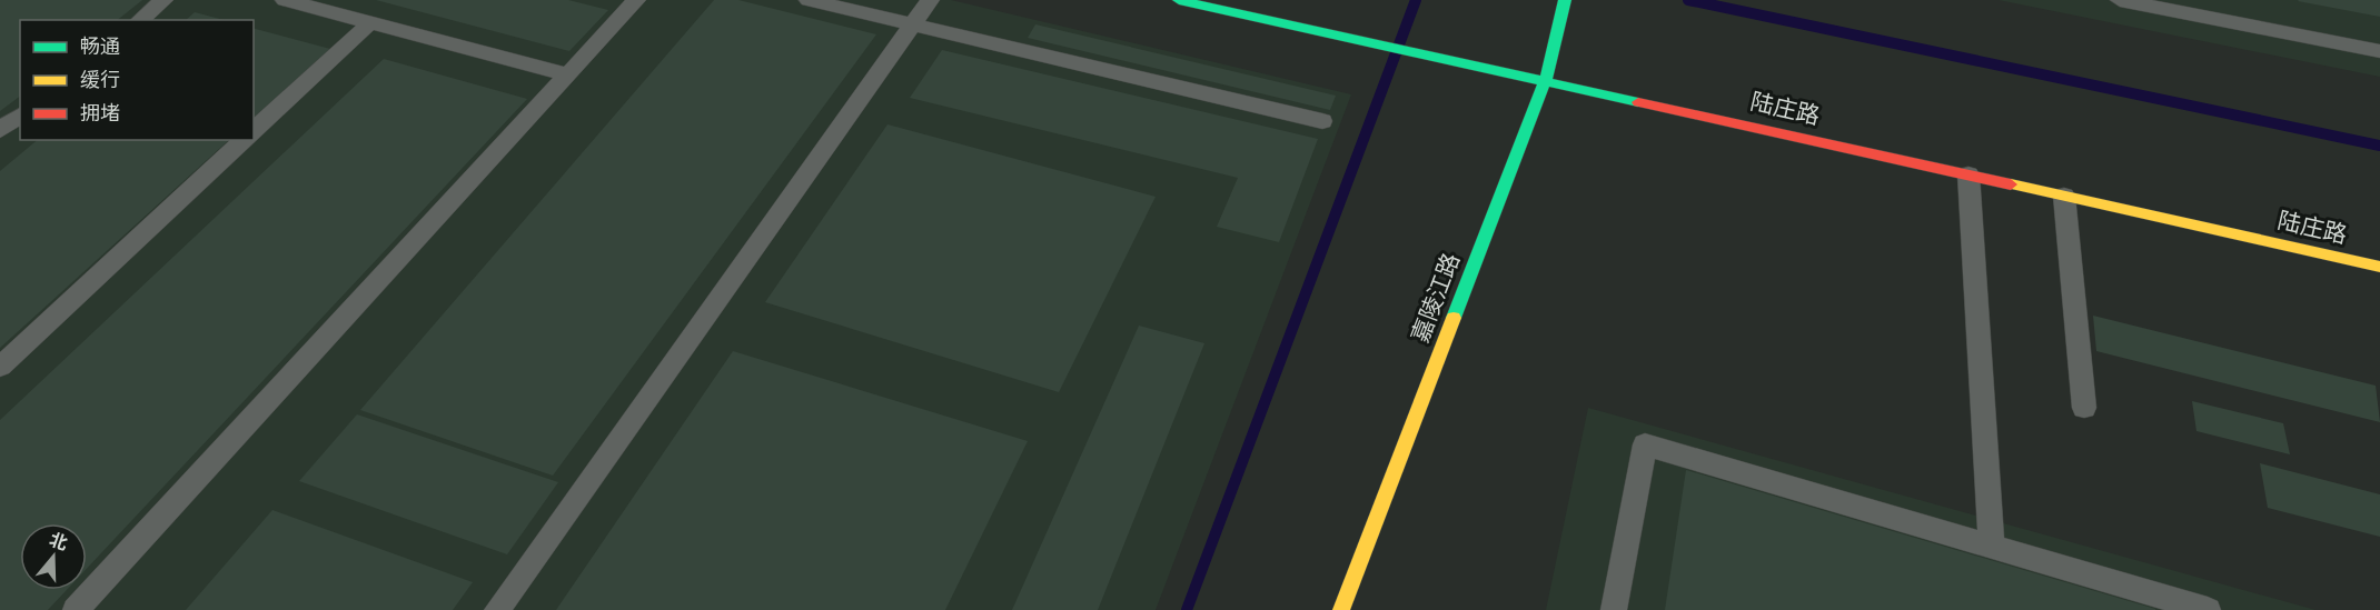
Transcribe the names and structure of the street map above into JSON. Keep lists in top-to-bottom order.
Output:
{
  "streets": {
    "street": ["陆庄路", "嘉陵江路"]
  },
  "crossings": [
    ["陆庄路", "嘉陵江路"]
  ],
  "legend": ["畅通", "缓行", "拥堵"],
  "north": "top"
}
